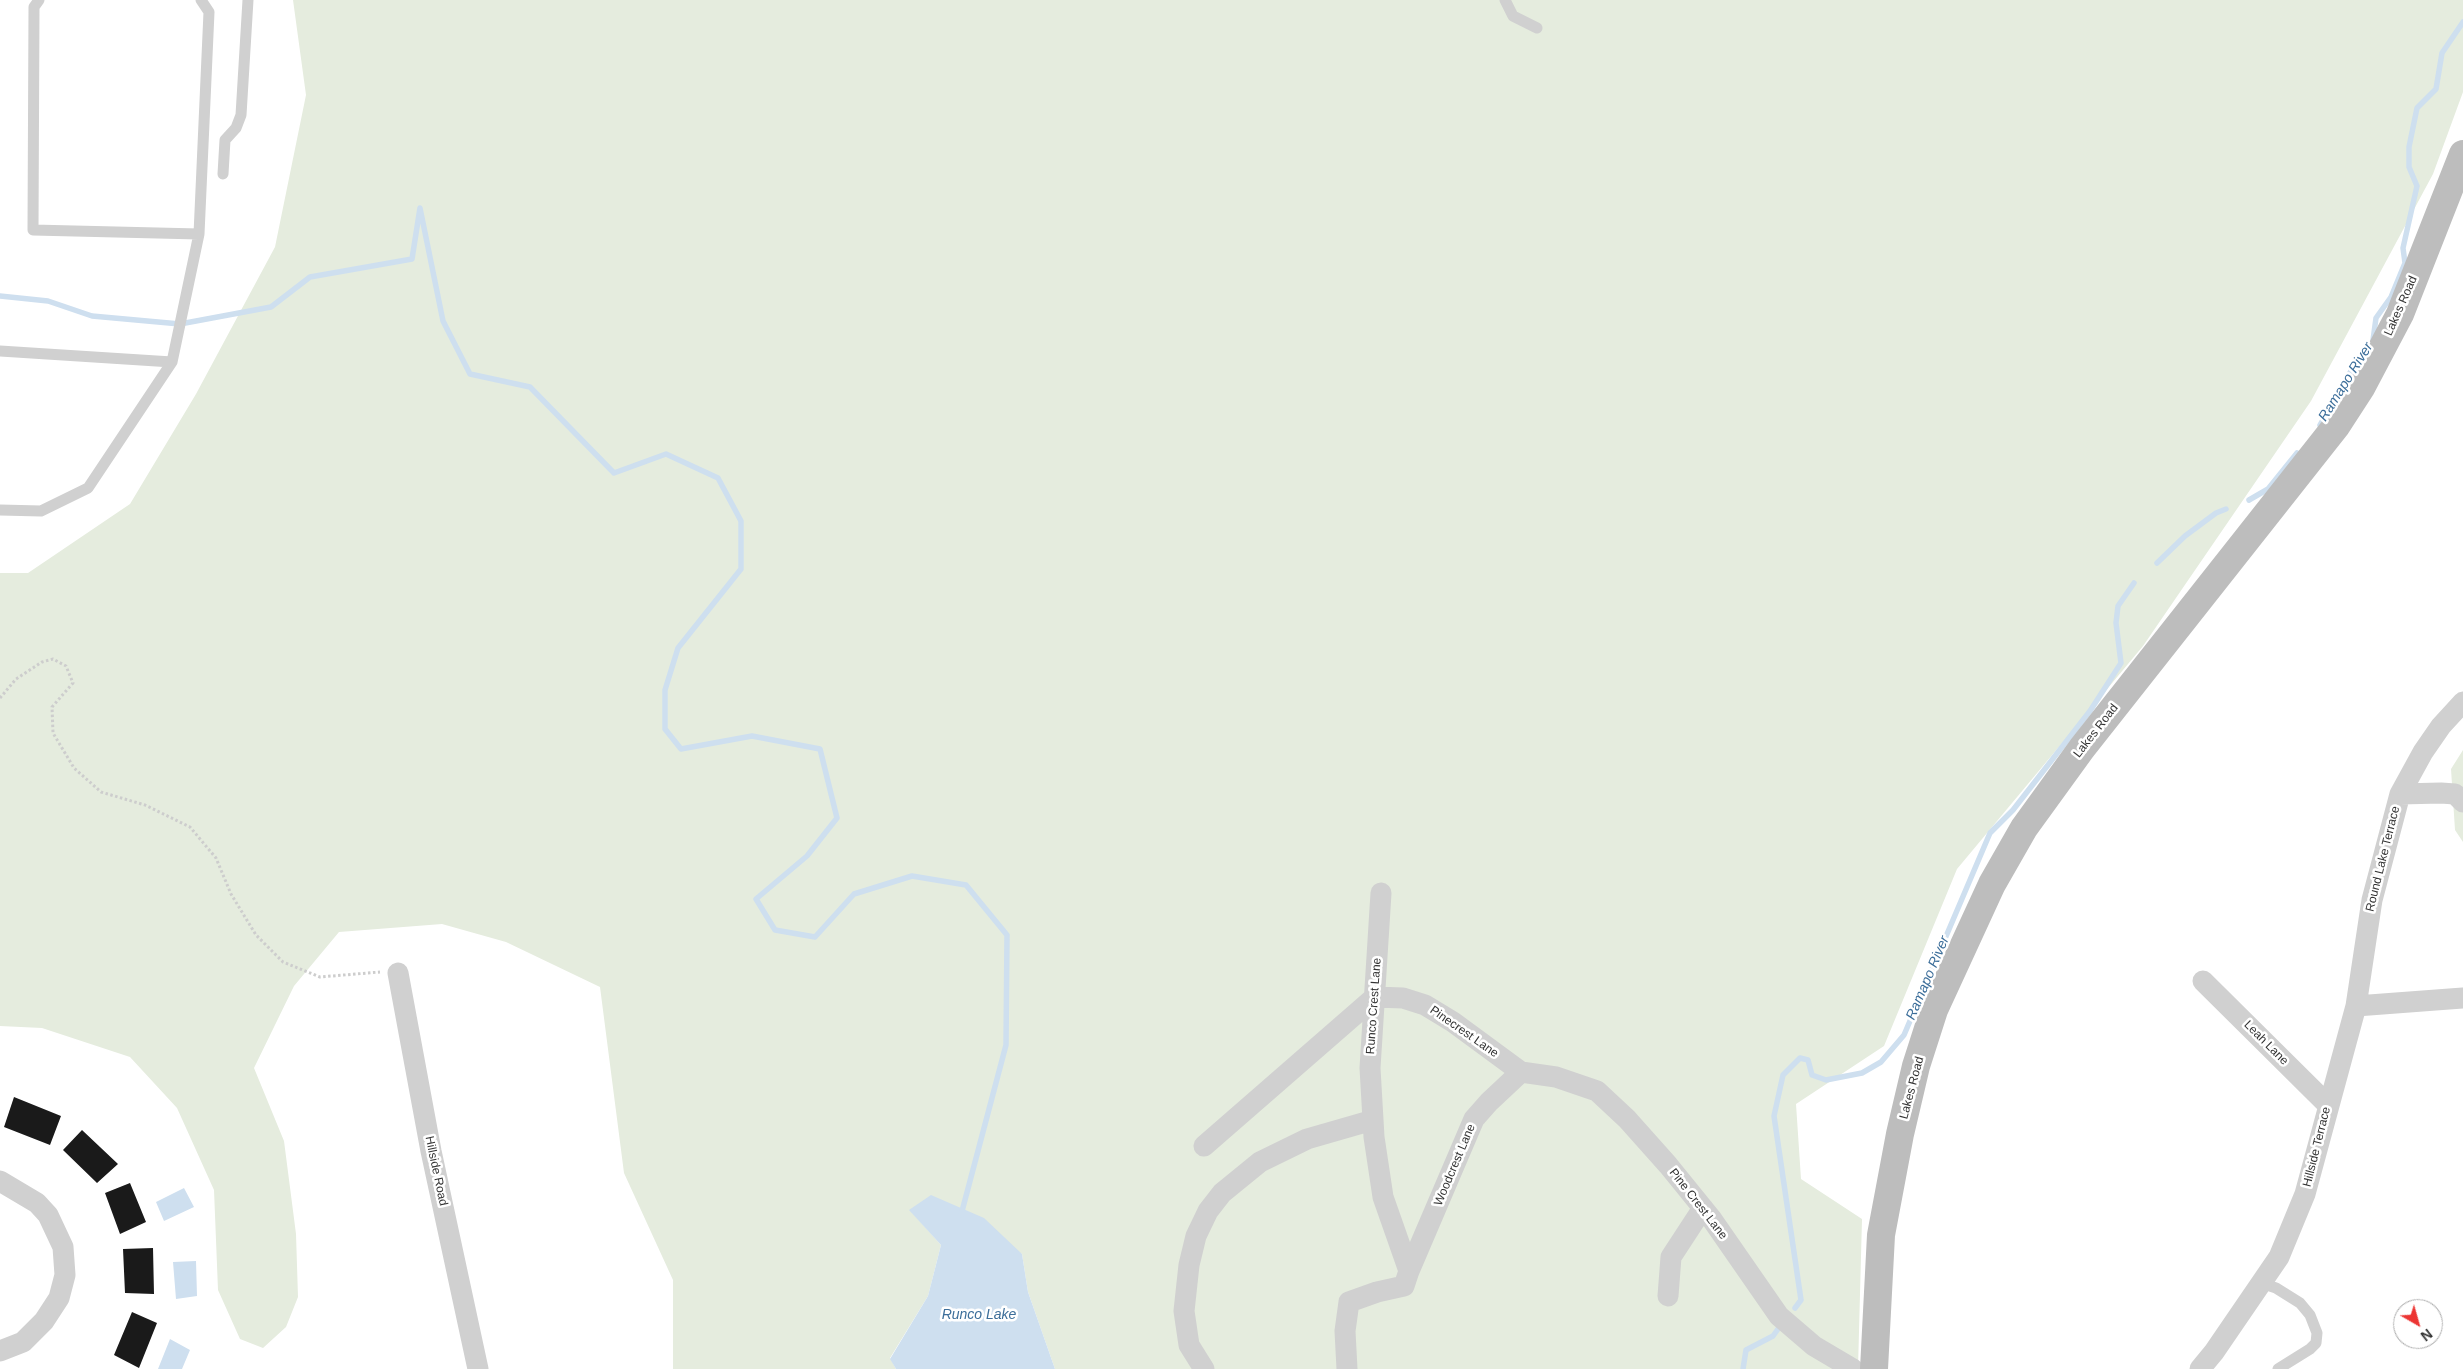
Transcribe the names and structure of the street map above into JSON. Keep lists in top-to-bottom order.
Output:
{
  "streets": {
    "main road": ["Lakes Road"],
    "street": [
      "Round Lake Terrace",
      "Runco Crest Lane",
      "Pinecrest Lane",
      "Leah Lane",
      "Hillside Terrace",
      "Woodcrest Lane",
      "Hillside Road",
      "Pine Crest Lane"
    ]
  },
  "crossings": [
    ["Round Lake Terrace", "Hillside Terrace"],
    ["Runco Crest Lane", "Pinecrest Lane"],
    ["Runco Crest Lane", "Woodcrest Lane"],
    ["Pinecrest Lane", "Woodcrest Lane"],
    ["Pinecrest Lane", "Pine Crest Lane"],
    ["Leah Lane", "Hillside Terrace"],
    ["Woodcrest Lane", "Pine Crest Lane"]
  ],
  "water": ["Ramapo River", "Runco Lake"],
  "north": "bottom right"
}
